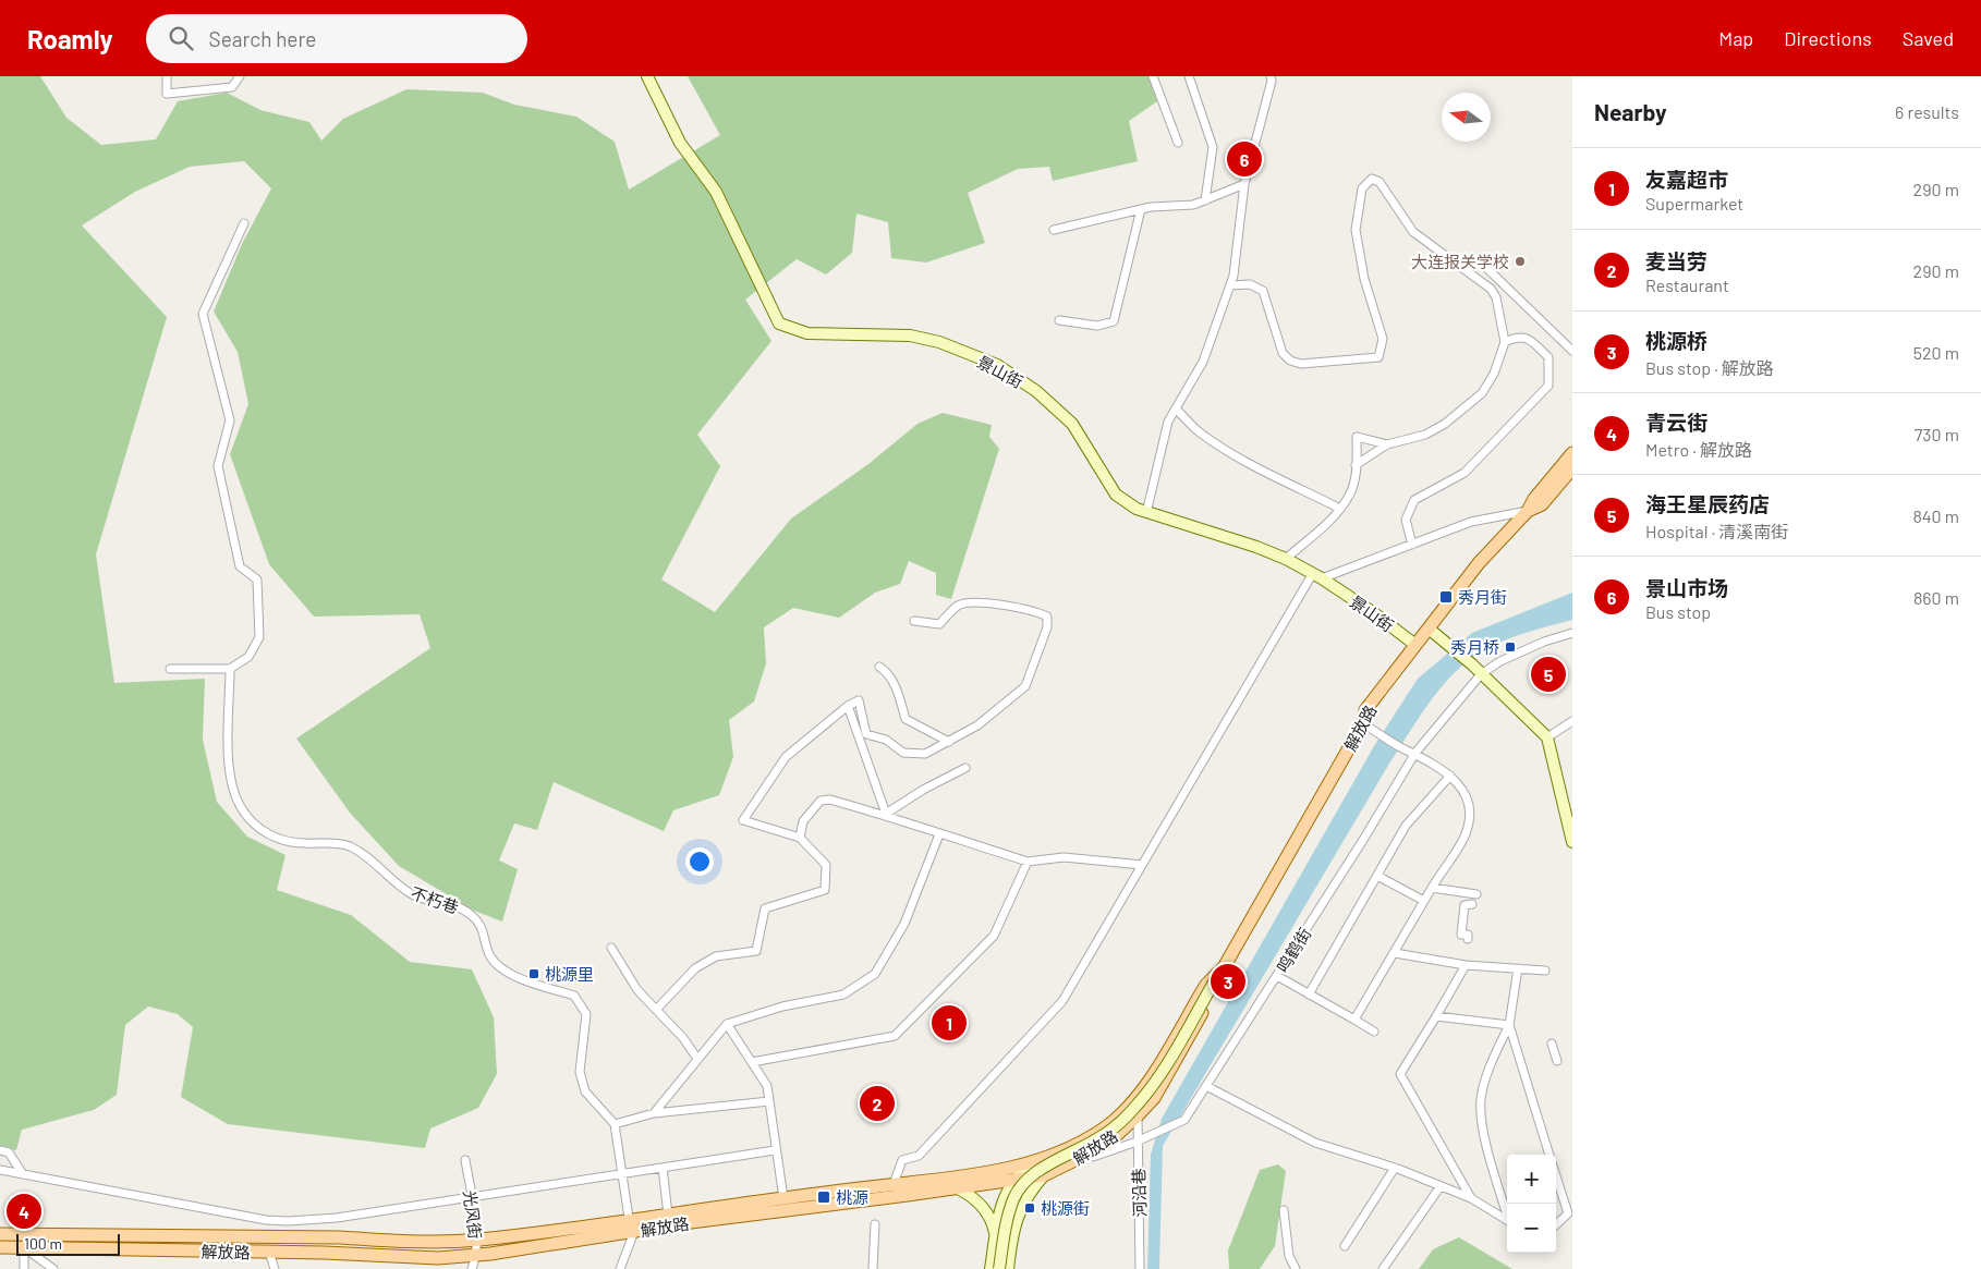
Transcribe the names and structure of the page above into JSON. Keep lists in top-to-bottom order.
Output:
{
  "streets": {
    "main road": ["解放路"],
    "street": [
      "景山街",
      "不朽巷",
      "鸣鹤街",
      "河沿巷",
      "光风街"
    ]
  },
  "crossings": [
    ["景山街", "解放路"],
    ["解放路", "鸣鹤街"],
    ["解放路", "河沿巷"],
    ["解放路", "光风街"],
    ["鸣鹤街", "河沿巷"]
  ],
  "places": {
    "other": ["大连报关学校"],
    "transit": [
      "秀月街",
      "秀月桥",
      "桃源里",
      "桃源",
      "桃源街"
    ]
  },
  "scale_bar": "100 m",
  "north": "left",
  "page": {
    "header": "Roamly",
    "search": "Search here",
    "nav": ["Map", "Directions", "Saved"],
    "heading": ["Nearby", "6 results"],
    "pins": [
      "6",
      "5",
      "3",
      "1",
      "2",
      "4"
    ],
    "list": [
      {
        "mark": "1",
        "name": "友嘉超市",
        "note": "Supermarket",
        "value": "290 m"
      },
      {
        "mark": "2",
        "name": "麦当劳",
        "note": "Restaurant",
        "value": "290 m"
      },
      {
        "mark": "3",
        "name": "桃源桥",
        "note": "Bus stop · 解放路",
        "value": "520 m"
      },
      {
        "mark": "4",
        "name": "青云街",
        "note": "Metro · 解放路",
        "value": "730 m"
      },
      {
        "mark": "5",
        "name": "海王星辰药店",
        "note": "Hospital · 清溪南街",
        "value": "840 m"
      },
      {
        "mark": "6",
        "name": "景山市场",
        "note": "Bus stop",
        "value": "860 m"
      }
    ],
    "map_buttons": ["+", "−"],
    "scale": "100 m"
  }
}
